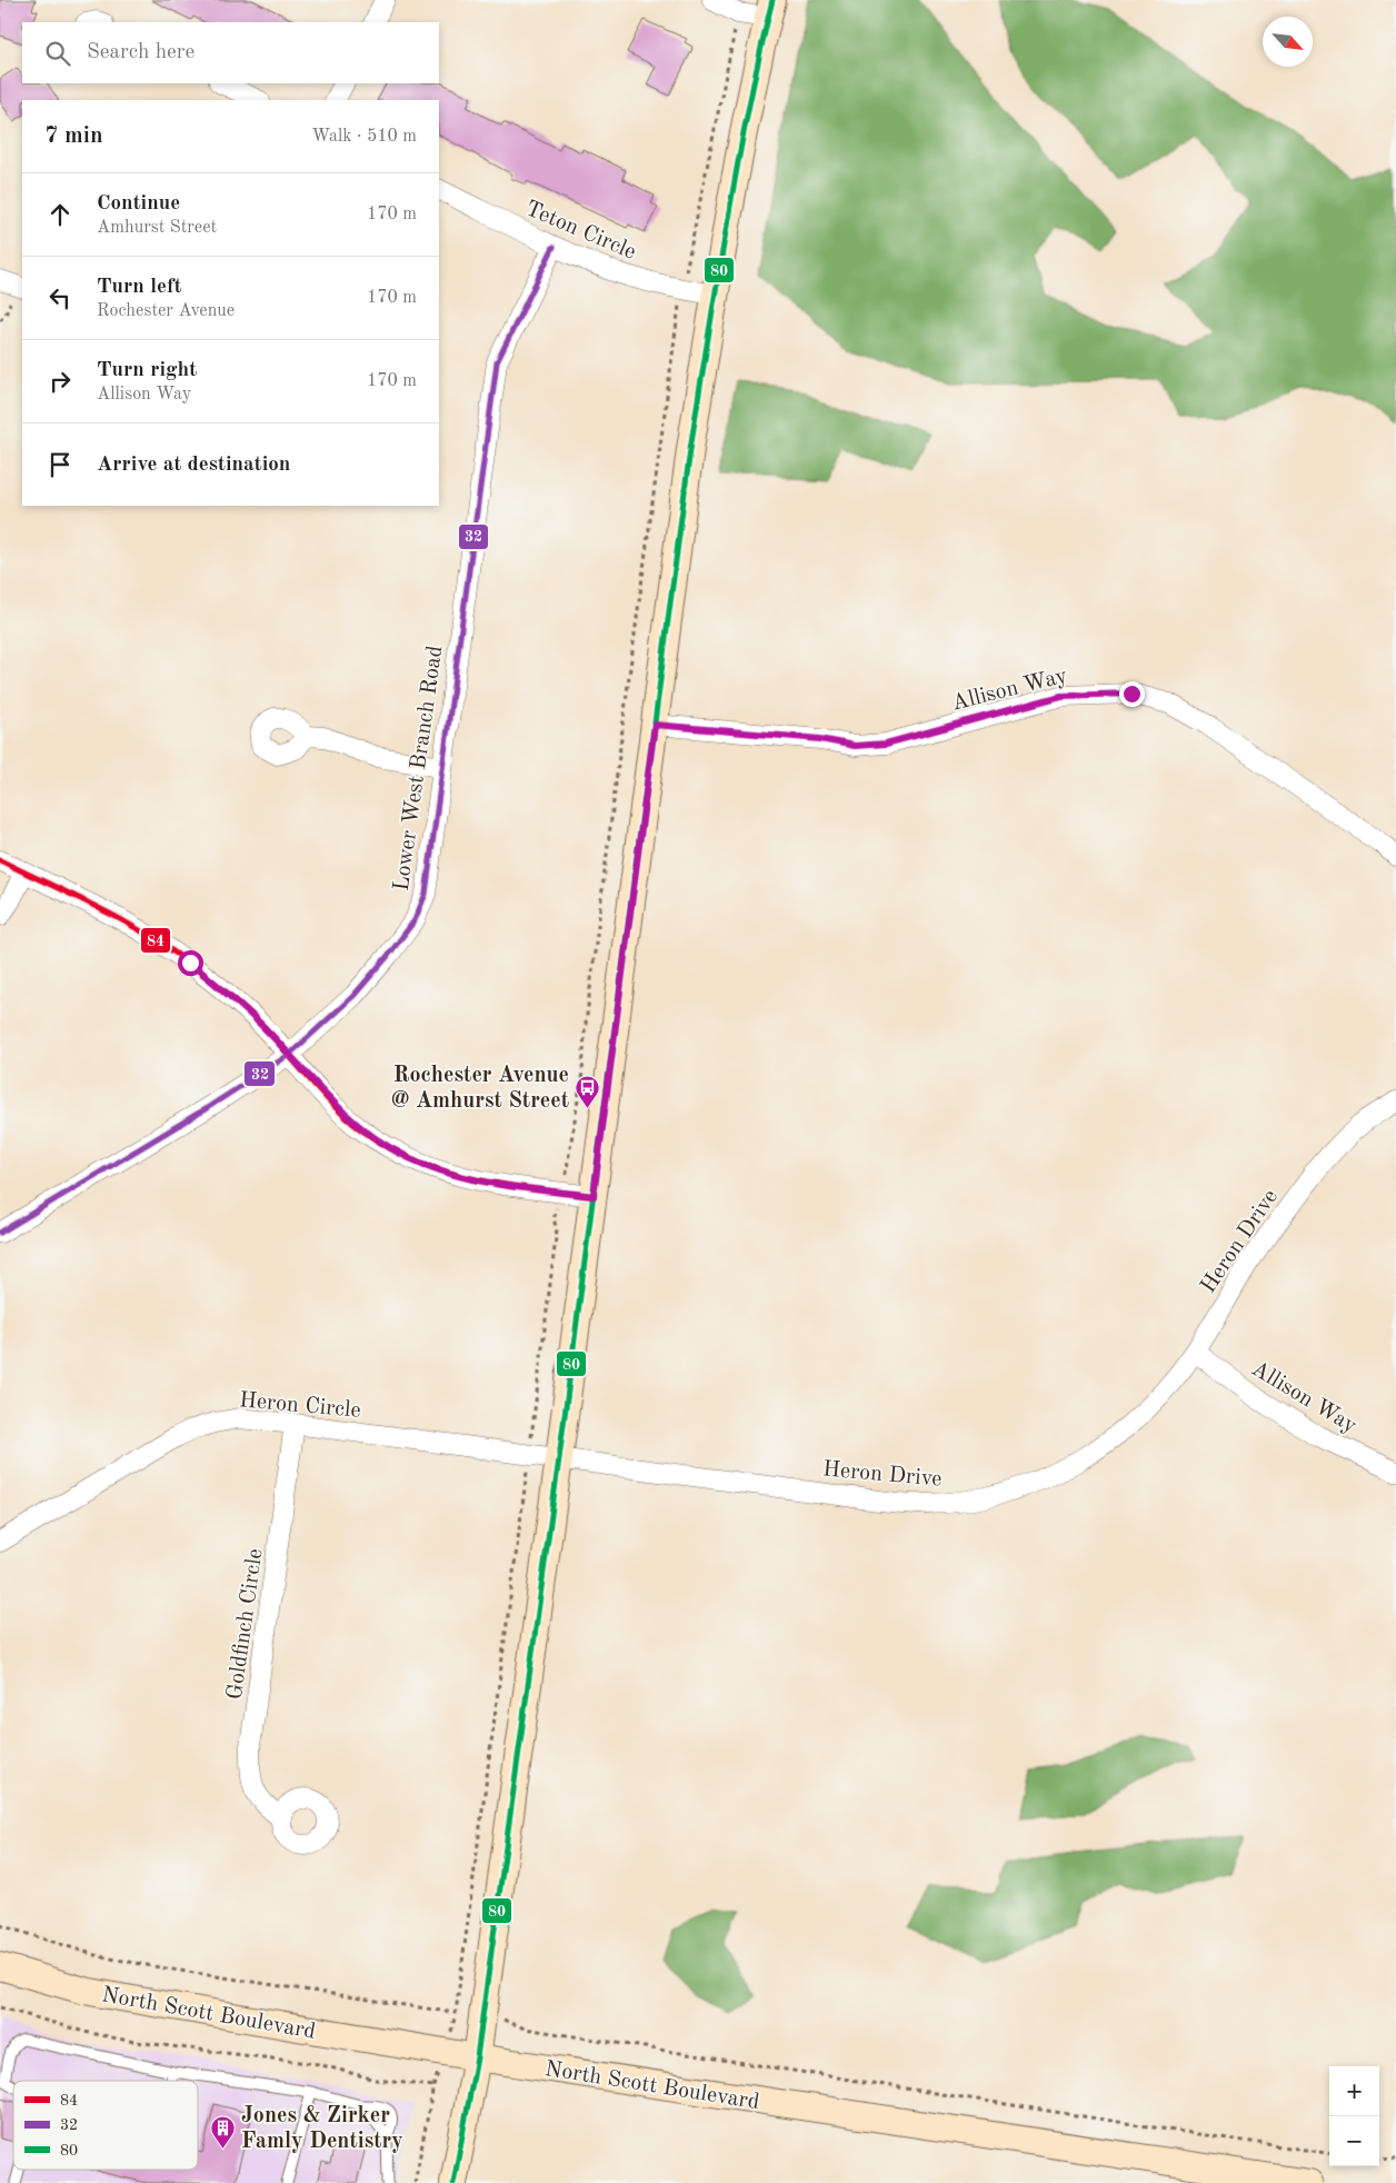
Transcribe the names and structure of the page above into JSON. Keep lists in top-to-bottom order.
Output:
{
  "streets": {
    "main road": ["North Scott Boulevard"],
    "street": [
      "Teton Circle",
      "Allison Way",
      "Lower West Branch Road",
      "Heron Drive",
      "Heron Circle",
      "Goldfinch Circle"
    ]
  },
  "crossings": [
    ["Teton Circle", "Lower West Branch Road"],
    ["Allison Way", "Heron Drive"],
    ["Heron Drive", "Heron Circle"],
    ["Heron Circle", "Goldfinch Circle"]
  ],
  "places": {
    "bus stop": ["Rochester Avenue @ Amhurst Street"],
    "building": ["Jones & Zirker Famly Dentistry"]
  },
  "lines": ["transit line 80", "transit line 32", "transit line 84"],
  "legend": ["84", "32", "80"],
  "north": "bottom right",
  "page": {
    "search": "Search here",
    "heading": ["7 min", "Walk · 510 m"],
    "list": [
      ["Continue", "Amhurst Street", "170 m"],
      ["Turn left", "Rochester Avenue", "170 m"],
      ["Turn right", "Allison Way", "170 m"],
      "Arrive at destination"
    ],
    "map_buttons": ["+", "−"]
  }
}
